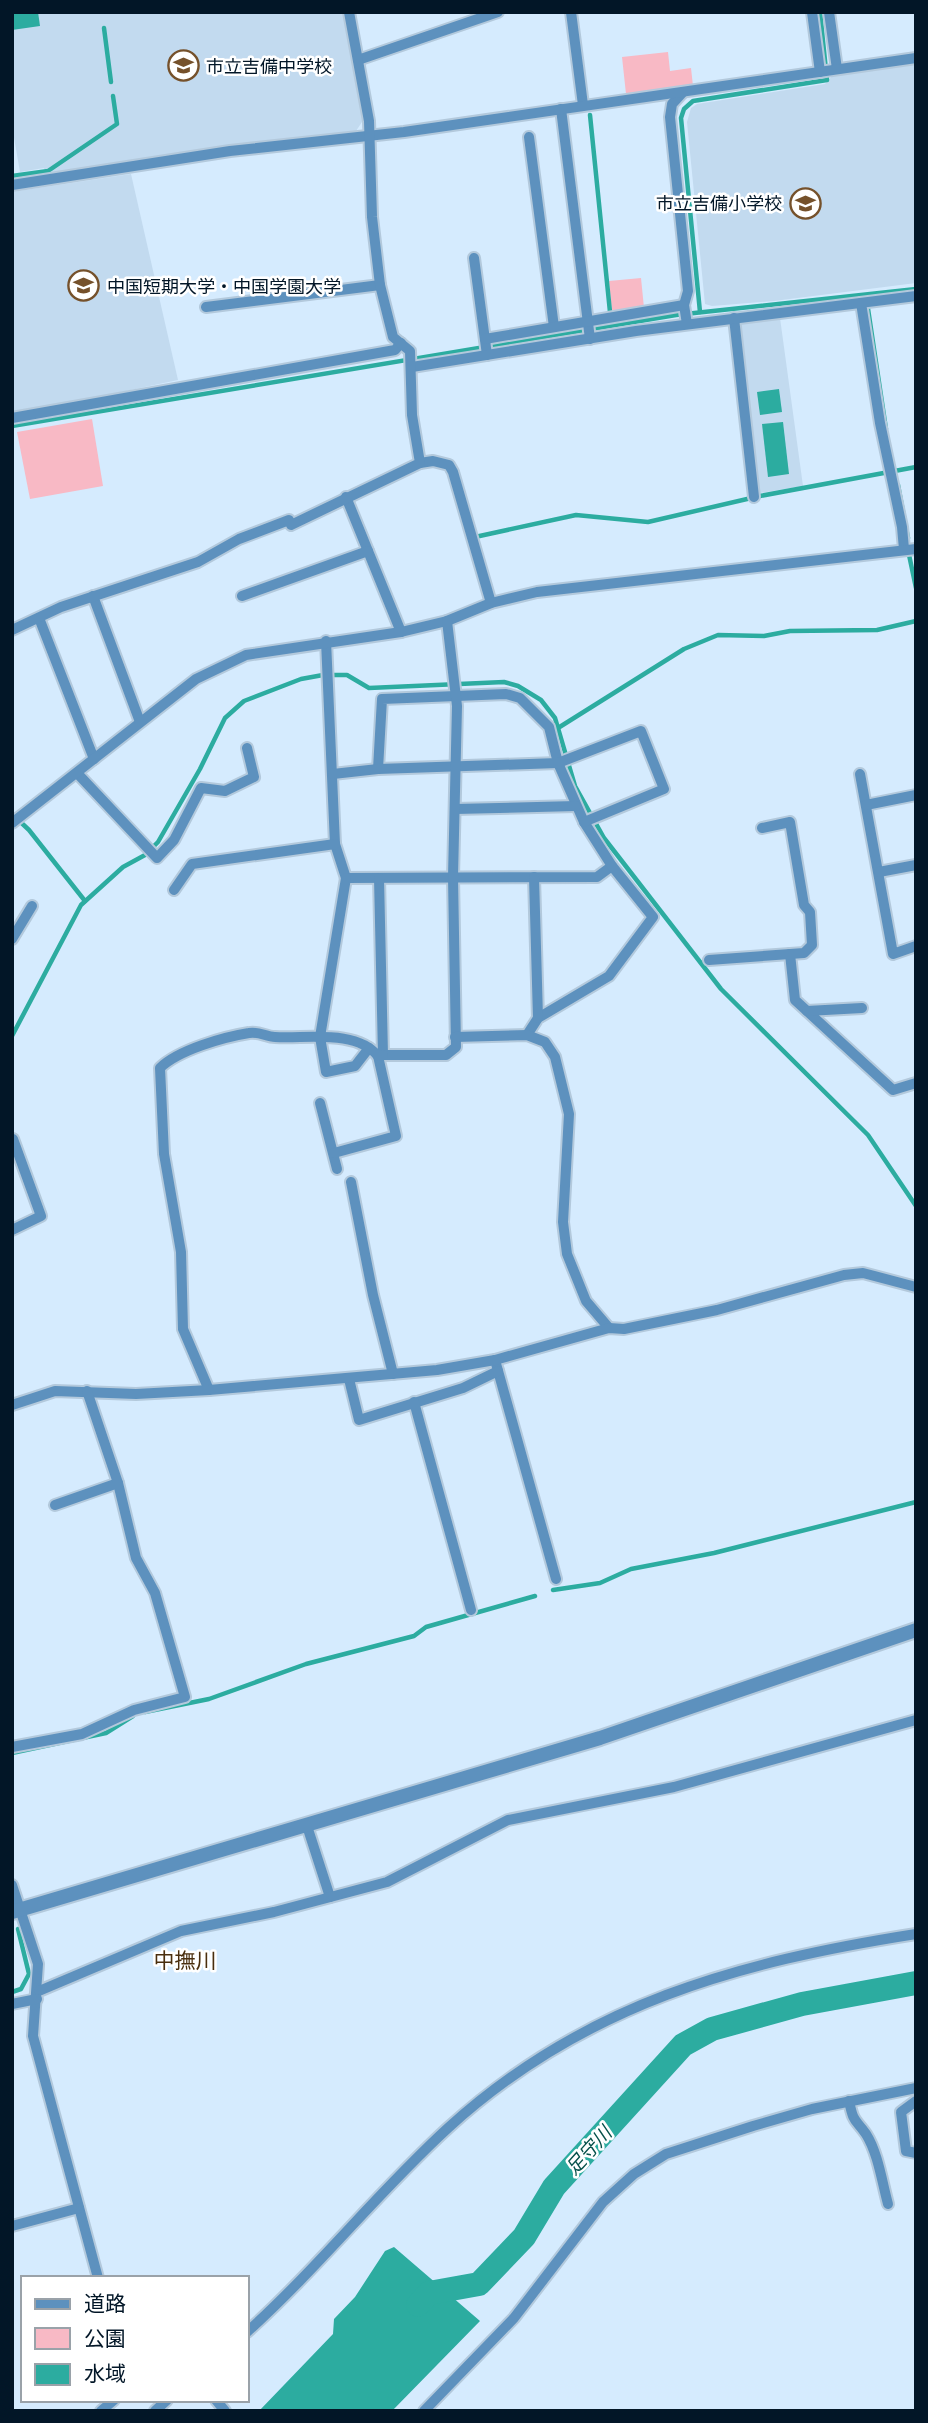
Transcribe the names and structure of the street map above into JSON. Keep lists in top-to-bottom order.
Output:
{
  "districts": ["中撫川"],
  "water": ["足守川"],
  "places": {
    "school or university": ["市立吉備中学校", "市立吉備小学校", "中国短期大学・中国学園大学"]
  },
  "legend": ["道路", "公園", "水域"]
}
